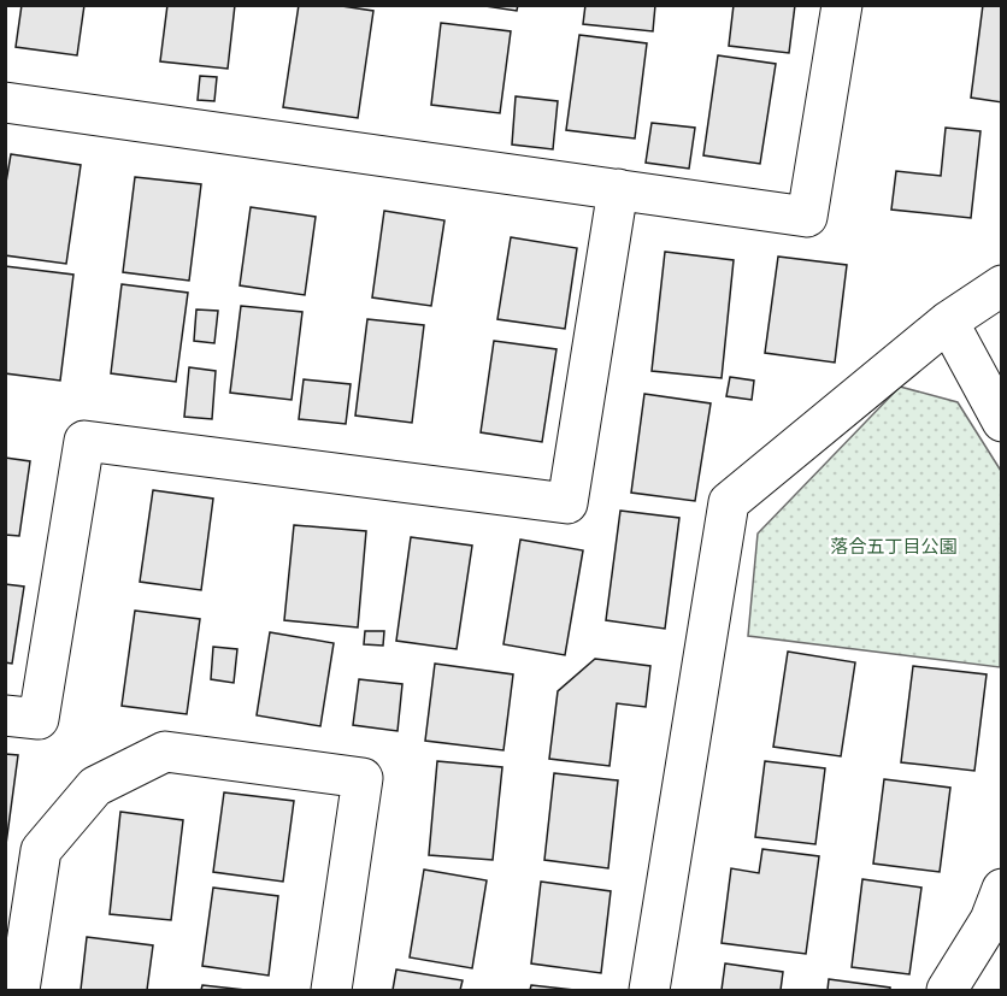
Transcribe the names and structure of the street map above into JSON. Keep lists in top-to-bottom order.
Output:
{
  "parks": ["落合五丁目公園"]
}
